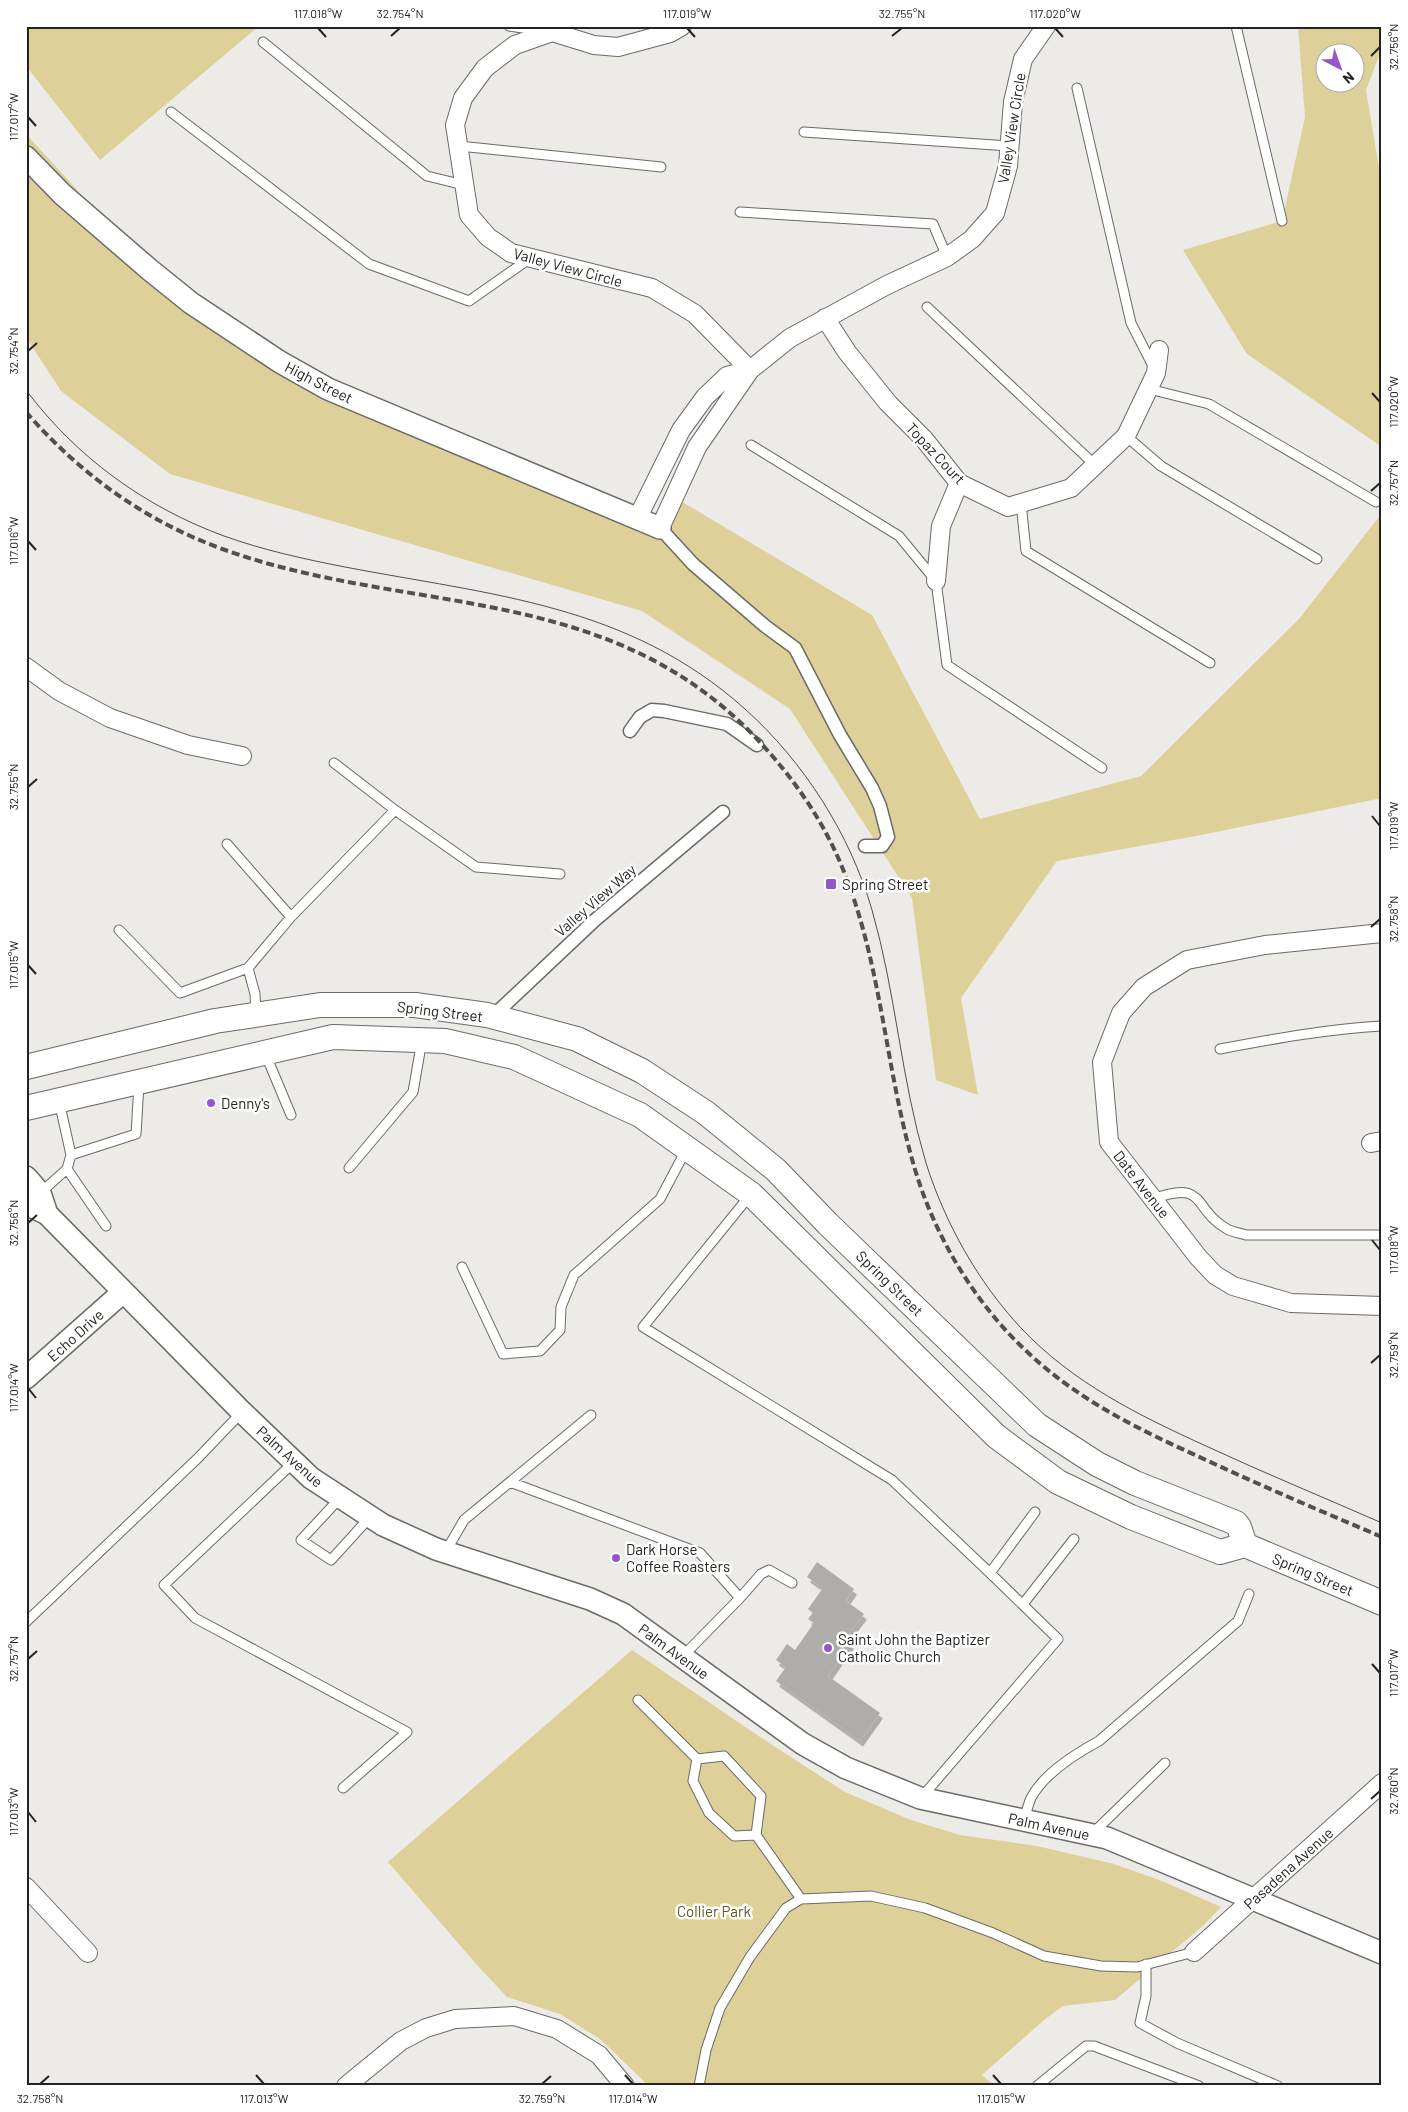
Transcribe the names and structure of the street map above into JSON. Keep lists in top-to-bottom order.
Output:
{
  "streets": {
    "main road": ["Spring Street"],
    "street": [
      "Valley View Circle",
      "High Street",
      "Topaz Court",
      "Valley View Way",
      "Date Avenue",
      "Echo Drive",
      "Palm Avenue",
      "Pasadena Avenue"
    ]
  },
  "crossings": [
    ["Valley View Circle", "High Street"],
    ["Valley View Circle", "Topaz Court"],
    ["Valley View Way", "Spring Street"],
    ["Echo Drive", "Palm Avenue"],
    ["Palm Avenue", "Pasadena Avenue"]
  ],
  "parks": ["Collier Park"],
  "places": {
    "transit": ["Spring Street"],
    "other": ["Denny's", "Dark Horse Coffee Roasters", "Saint John the Baptizer Catholic Church"]
  },
  "north": "bottom right",
  "coordinates": [
    "117.018°W",
    "32.754°N",
    "117.019°W",
    "32.755°N",
    "117.020°W",
    "32.756°N",
    "117.017°W",
    "32.757°N",
    "117.016°W",
    "32.758°N",
    "117.015°W",
    "32.759°N",
    "117.014°W",
    "32.760°N",
    "117.013°W"
  ]
}
